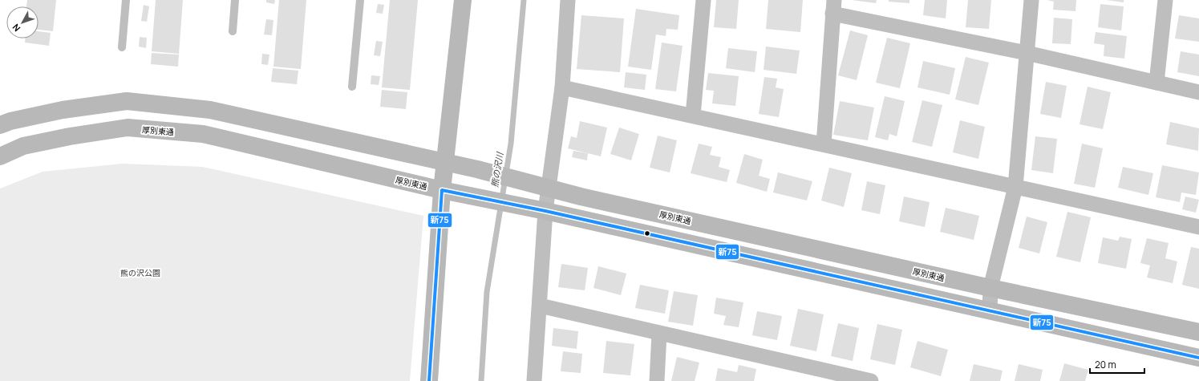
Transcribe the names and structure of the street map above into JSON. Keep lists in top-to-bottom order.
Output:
{
  "streets": {
    "street": ["厚別東通"]
  },
  "water": ["熊の沢川"],
  "parks": ["熊の沢公園"],
  "lines": ["transit line 新75"],
  "scale_bar": "20 m",
  "north": "bottom left"
}
